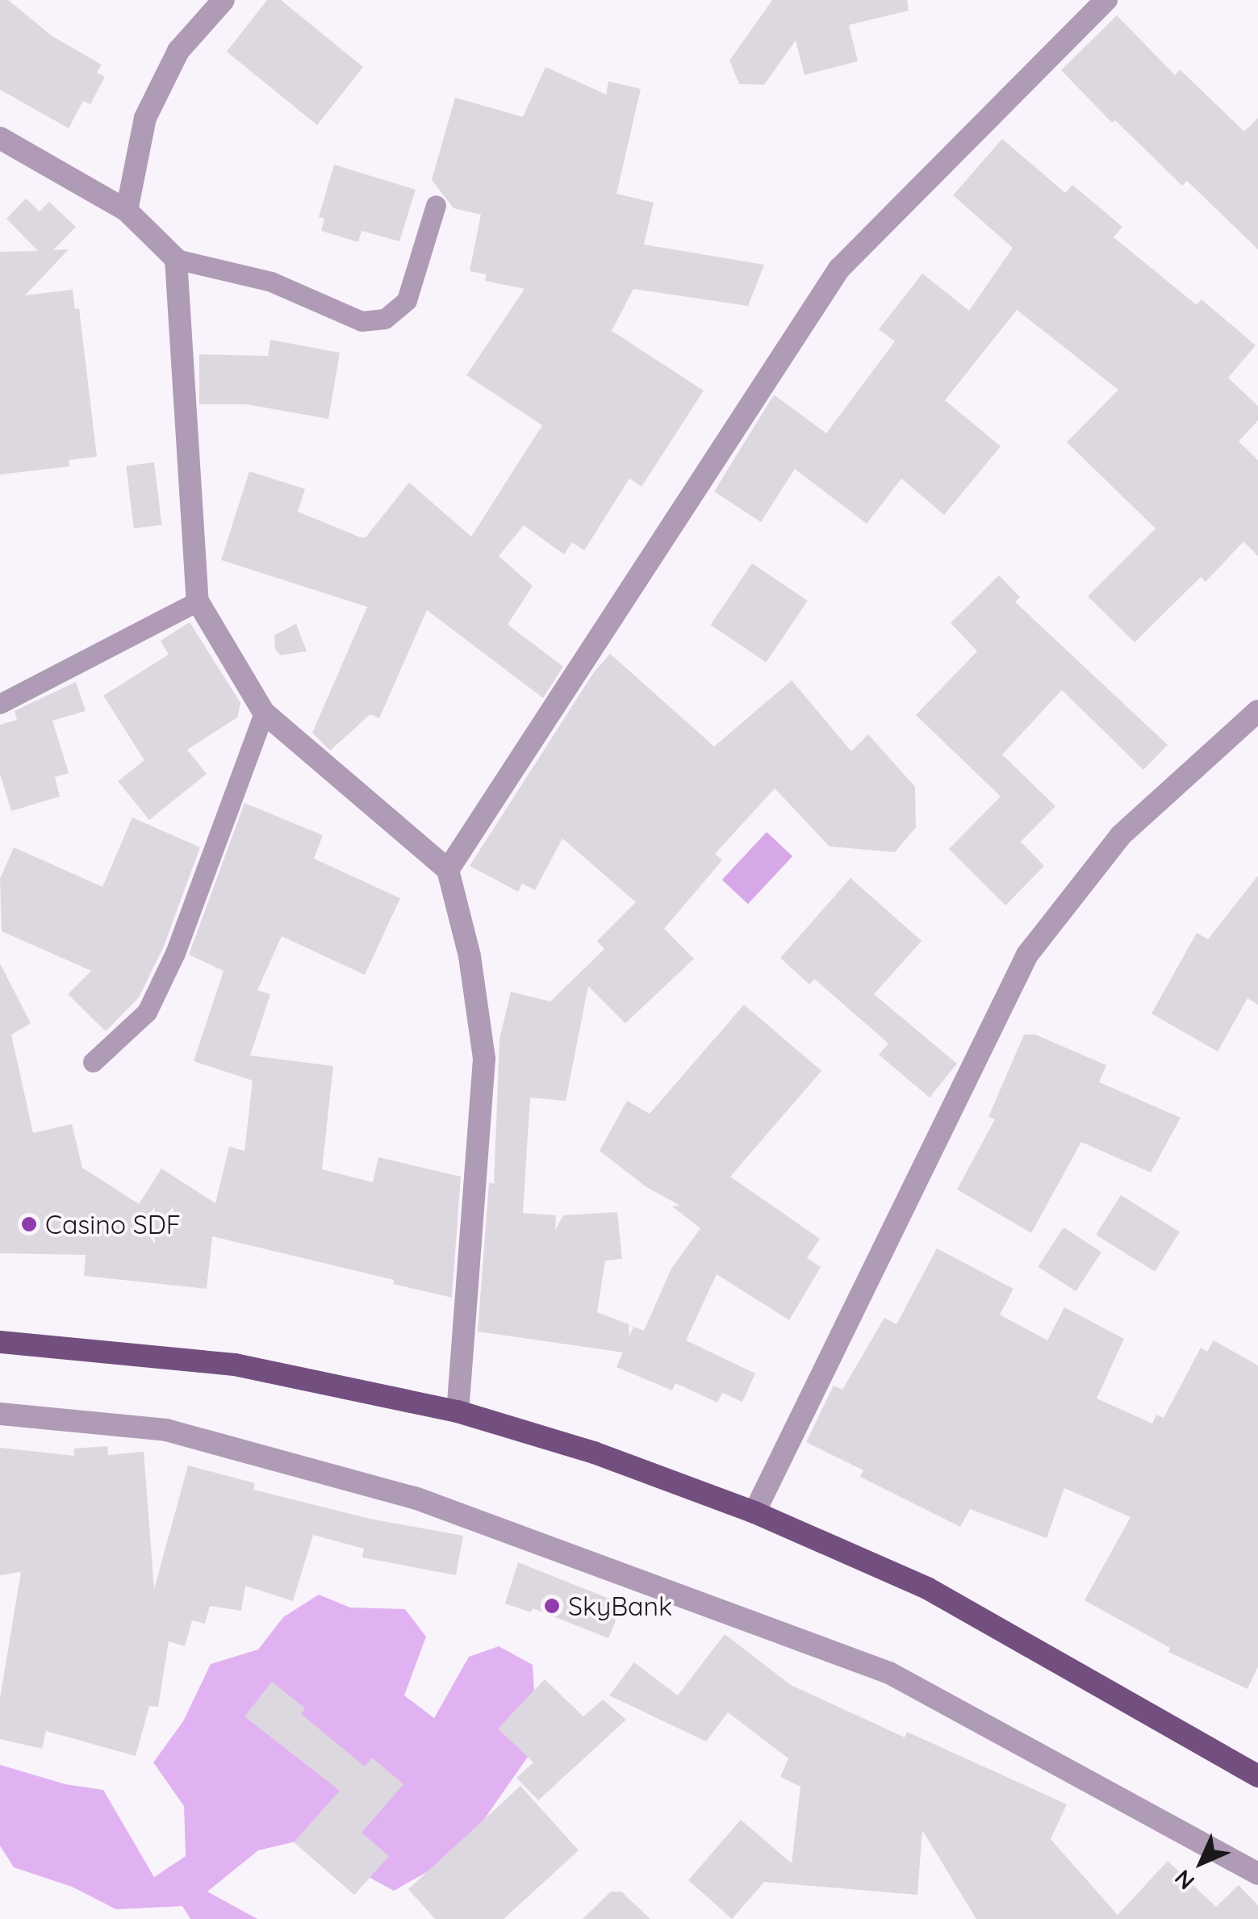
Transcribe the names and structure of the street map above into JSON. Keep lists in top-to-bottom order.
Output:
{
  "places": ["Casino SDF", "SkyBank"],
  "north": "bottom left"
}
